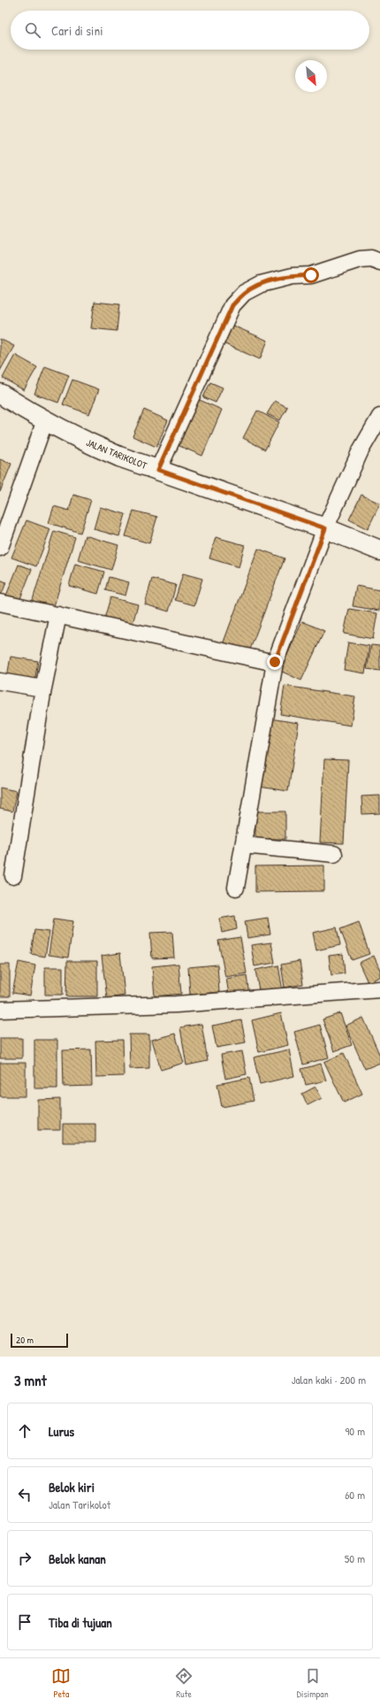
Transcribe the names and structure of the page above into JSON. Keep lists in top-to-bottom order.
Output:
{
  "streets": {
    "street": ["JALAN TARIKOLOT"]
  },
  "scale_bar": "20 m",
  "north": "bottom right",
  "page": {
    "search": "Cari di sini",
    "scale": "20 m",
    "heading": ["3 mnt", "Jalan kaki · 200 m"],
    "list": [
      ["Lurus", "90 m"],
      ["Belok kiri", "Jalan Tarikolot", "60 m"],
      ["Belok kanan", "50 m"],
      "Tiba di tujuan"
    ],
    "nav": ["Peta", "Rute", "Disimpan"]
  }
}
